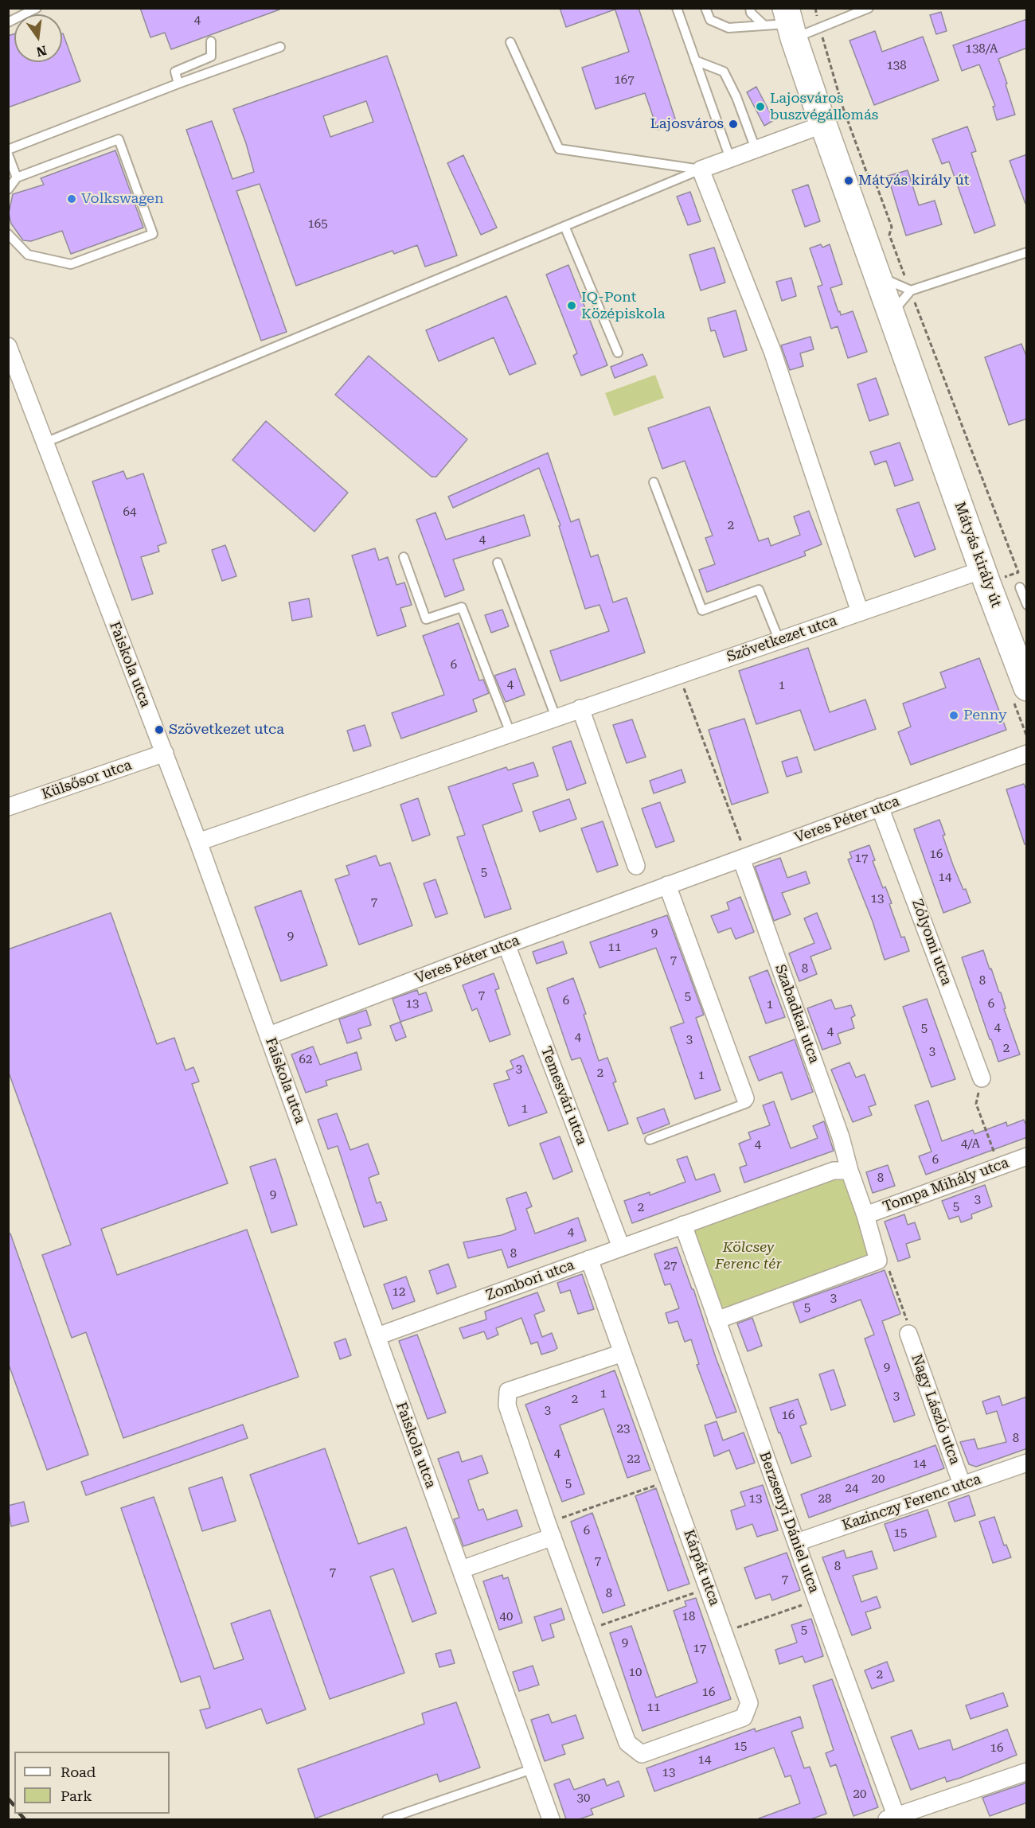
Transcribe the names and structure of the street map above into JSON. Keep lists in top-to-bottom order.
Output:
{
  "streets": {
    "main road": ["Mátyás király út"],
    "street": [
      "Szövetkezet utca",
      "Faiskola utca",
      "Külsősor utca",
      "Veres Péter utca",
      "Zólyomi utca",
      "Szabadkai utca",
      "Temesvári utca",
      "Tompa Mihály utca",
      "Zombori utca",
      "Nagy László utca",
      "Kazinczy Ferenc utca",
      "Berzsenyi Dániel utca",
      "Kárpát utca"
    ]
  },
  "crossings": [
    ["Mátyás király út", "Szövetkezet utca"],
    ["Szövetkezet utca", "Faiskola utca"],
    ["Faiskola utca", "Külsősor utca"],
    ["Faiskola utca", "Veres Péter utca"],
    ["Faiskola utca", "Zombori utca"],
    ["Veres Péter utca", "Zólyomi utca"],
    ["Veres Péter utca", "Szabadkai utca"],
    ["Veres Péter utca", "Temesvári utca"],
    ["Temesvári utca", "Zombori utca"],
    ["Zombori utca", "Berzsenyi Dániel utca"],
    ["Nagy László utca", "Kazinczy Ferenc utca"],
    ["Kazinczy Ferenc utca", "Berzsenyi Dániel utca"]
  ],
  "parks": ["Kölcsey Ferenc tér"],
  "places": [
    "Lajosváros buszvégállomás",
    "Lajosváros",
    "Mátyás király út",
    "Volkswagen",
    "IQ-Pont Középiskola",
    "Penny",
    "Szövetkezet utca"
  ],
  "house_numbers": [
    "4",
    "138/A",
    "138",
    "167",
    "165",
    "64",
    "2",
    "4",
    "6",
    "4",
    "1",
    "16",
    "17",
    "5",
    "14",
    "13",
    "7",
    "9",
    "9",
    "11",
    "7",
    "8",
    "8",
    "7",
    "5",
    "6",
    "13",
    "6",
    "1",
    "4",
    "5",
    "4",
    "4",
    "3",
    "2",
    "3",
    "62",
    "3",
    "2",
    "1",
    "1",
    "4/A",
    "4",
    "6",
    "8",
    "9",
    "3",
    "5",
    "2",
    "4",
    "8",
    "27",
    "12",
    "3",
    "5",
    "9",
    "1",
    "3",
    "2",
    "3",
    "16",
    "23",
    "8",
    "4",
    "22",
    "14",
    "20",
    "5",
    "24",
    "13",
    "28",
    "6",
    "15",
    "7",
    "8",
    "7",
    "7",
    "8",
    "40",
    "18",
    "5",
    "9",
    "17",
    "10",
    "2",
    "16",
    "11",
    "15",
    "16",
    "14",
    "13",
    "20",
    "30"
  ],
  "legend": ["Road", "Park"],
  "north": "bottom"
}
